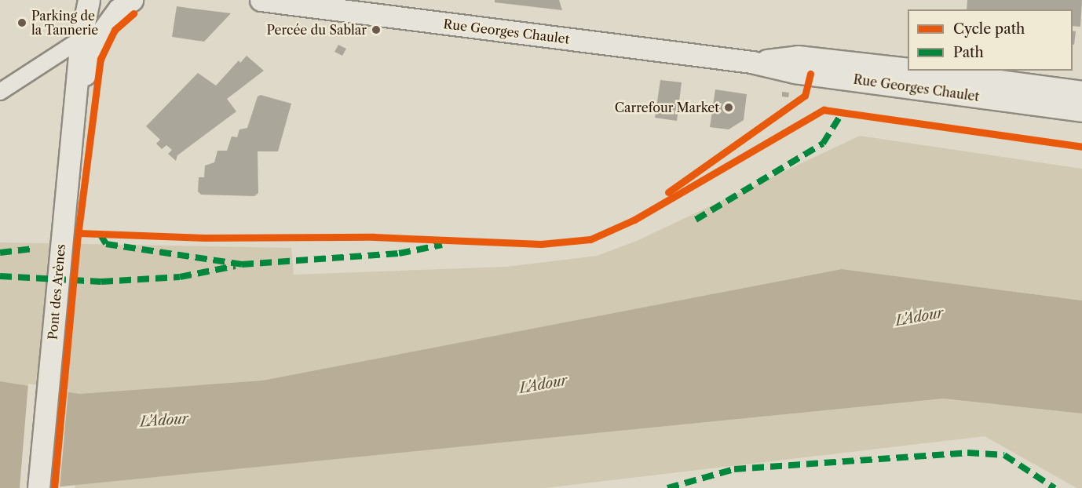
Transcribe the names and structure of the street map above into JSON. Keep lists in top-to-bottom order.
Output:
{
  "streets": {
    "main road": ["Rue Georges Chaulet", "Pont des Arènes"]
  },
  "water": ["L'Adour"],
  "places": ["Parking de la Tannerie", "Percée du Sablar", "Carrefour Market"],
  "legend": ["Cycle path", "Path"]
}
